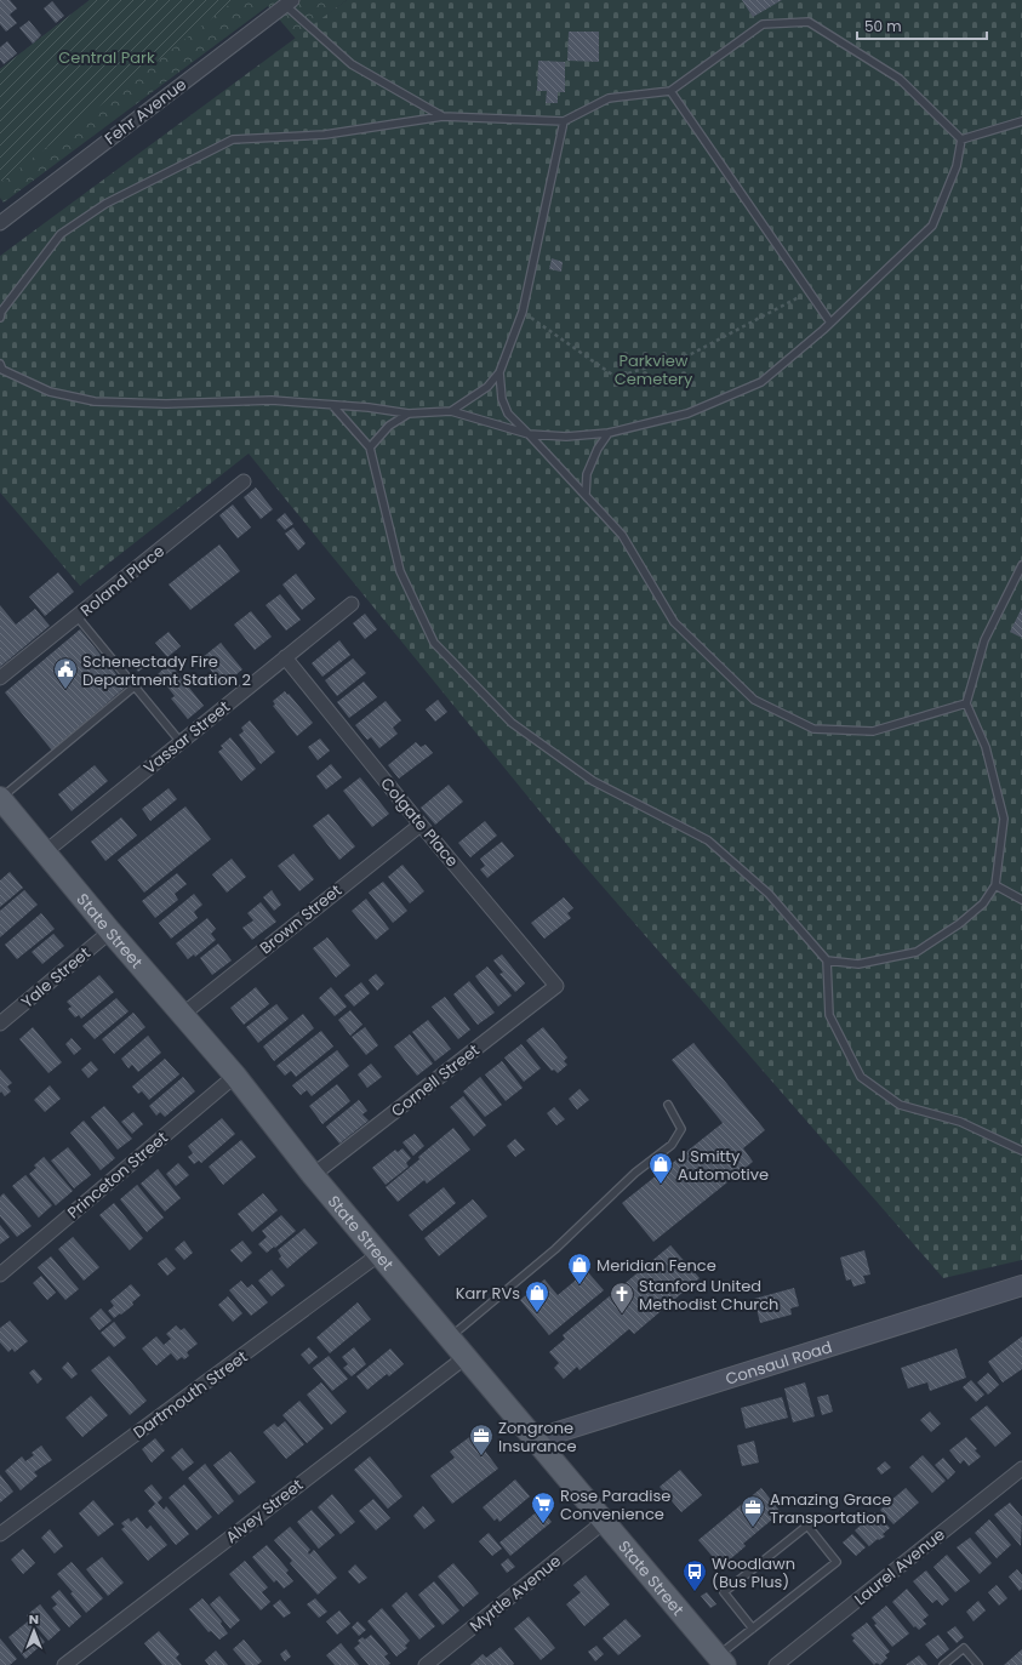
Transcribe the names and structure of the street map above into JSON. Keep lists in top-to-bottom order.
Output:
{
  "streets": {
    "main road": ["State Street"],
    "street": [
      "Fehr Avenue",
      "Roland Place",
      "Vassar Street",
      "Colgate Place",
      "Brown Street",
      "Yale Street",
      "Cornell Street",
      "Princeton Street",
      "Consaul Road",
      "Dartmouth Street",
      "Alvey Street",
      "Laurel Avenue",
      "Myrtle Avenue"
    ]
  },
  "crossings": [
    ["Vassar Street", "Colgate Place"],
    ["Vassar Street", "State Street"],
    ["Colgate Place", "Brown Street"],
    ["Colgate Place", "Cornell Street"],
    ["Brown Street", "State Street"],
    ["State Street", "Yale Street"],
    ["State Street", "Cornell Street"],
    ["State Street", "Princeton Street"],
    ["State Street", "Consaul Road"],
    ["State Street", "Dartmouth Street"],
    ["State Street", "Alvey Street"],
    ["State Street", "Myrtle Avenue"]
  ],
  "parks": ["Central Park", "Parkview Cemetery"],
  "places": {
    "public building": ["Schenectady Fire Department Station 2"],
    "shop": ["J Smitty Automotive", "Meridian Fence", "Karr RVs"],
    "church": ["Stanford United Methodist Church"],
    "office": ["Zongrone Insurance", "Amazing Grace Transportation"],
    "supermarket": ["Rose Paradise Convenience"],
    "bus stop": ["Woodlawn (Bus Plus)"]
  },
  "scale_bar": "50 m",
  "north": "top"
}
